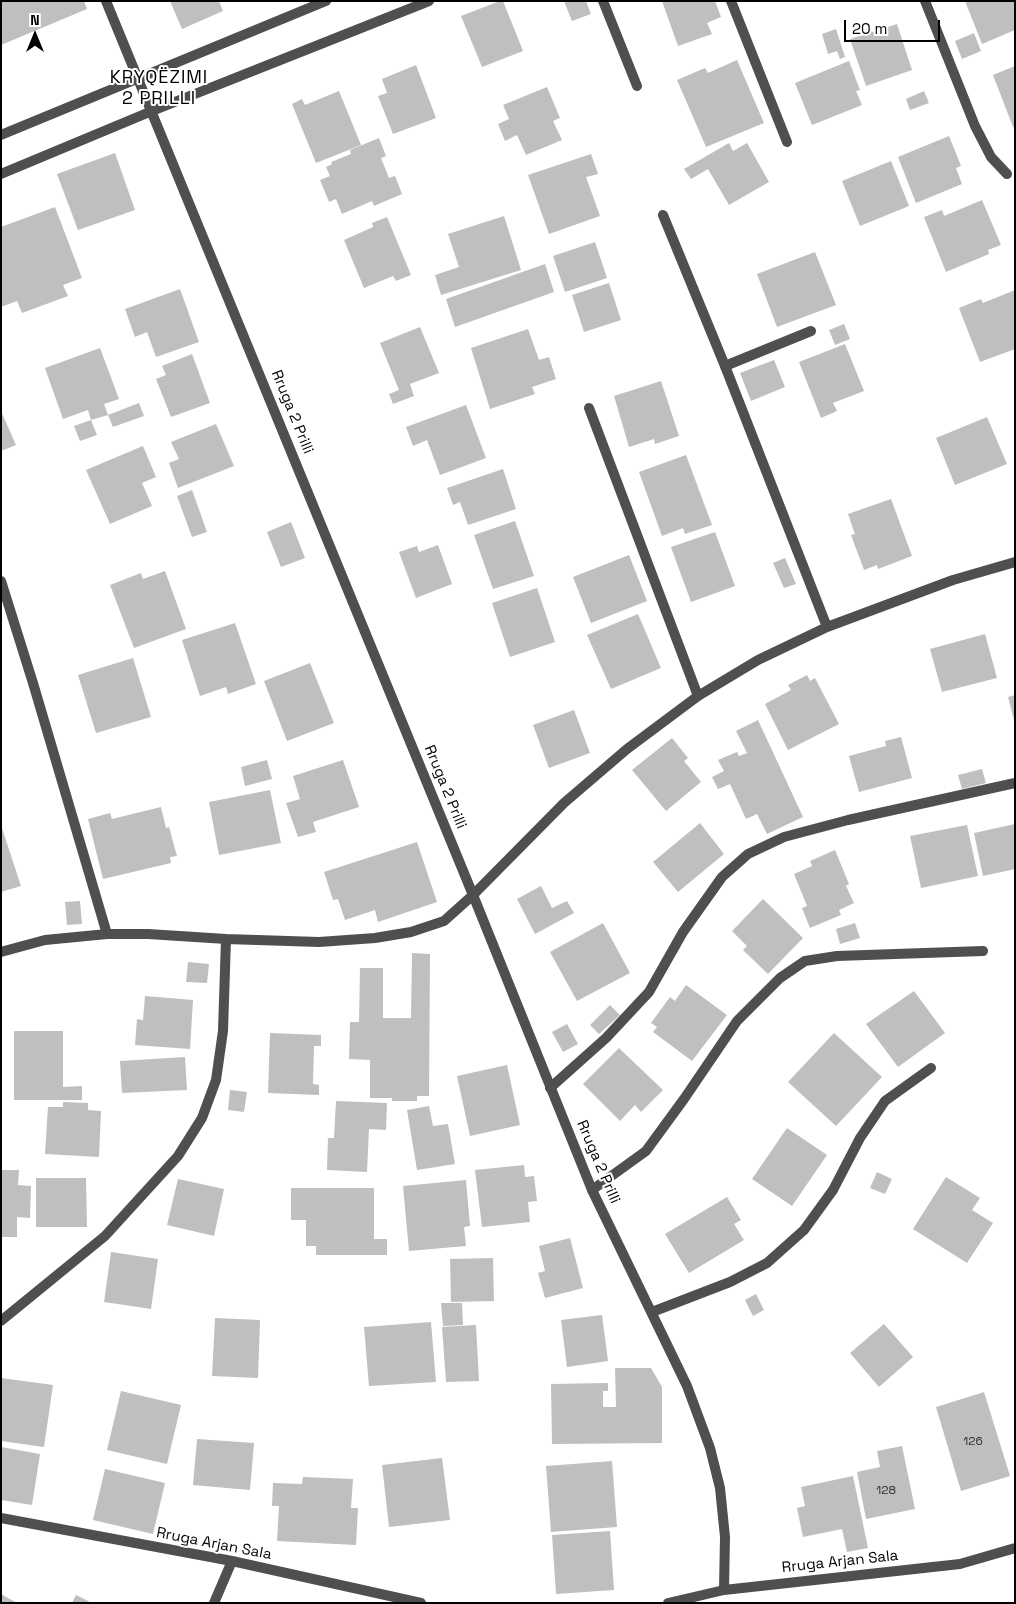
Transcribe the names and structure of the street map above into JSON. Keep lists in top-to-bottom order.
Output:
{
  "streets": {
    "street": ["Rruga 2 Prilli", "Rruga Arjan Sala"]
  },
  "crossings": [
    ["Rruga 2 Prilli", "Rruga Arjan Sala"]
  ],
  "districts": ["KRYQËZIMI 2 PRILLI"],
  "house_numbers": ["126", "128"],
  "scale_bar": "20 m",
  "north": "top"
}
